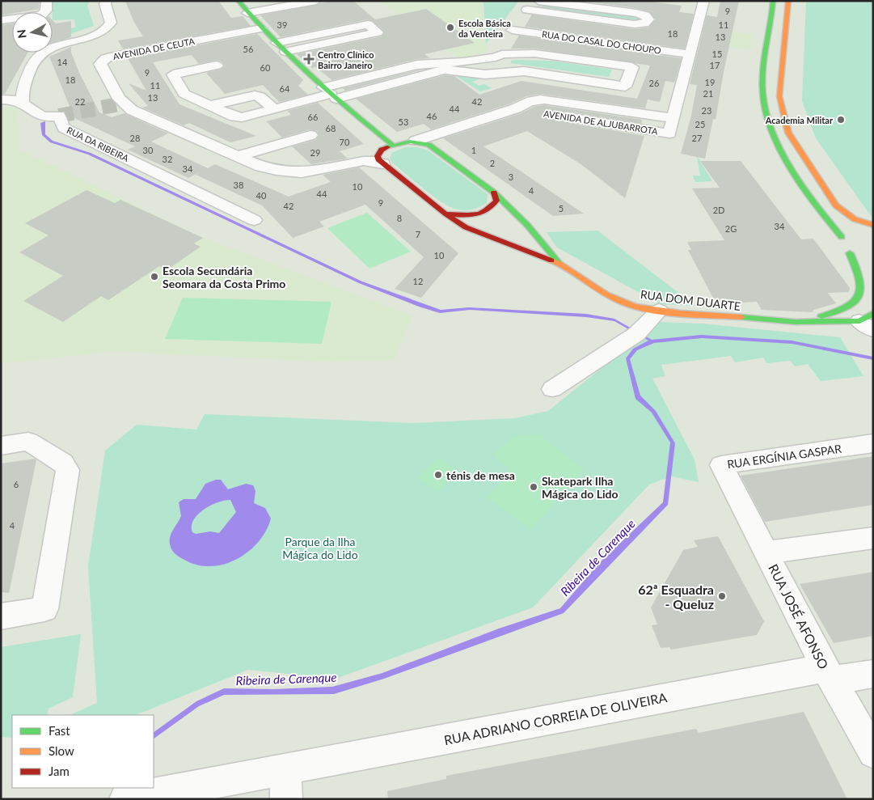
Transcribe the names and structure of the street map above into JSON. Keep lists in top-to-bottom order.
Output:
{
  "streets": {
    "street": [
      "RUA DO CASAL DO CHOUPO",
      "AVENIDA DE CEUTA",
      "AVENIDA DE ALJUBARROTA",
      "RUA DA RIBEIRA",
      "RUA DOM DUARTE",
      "RUA ERGÍNIA GASPAR",
      "RUA JOSÉ AFONSO",
      "RUA ADRIANO CORREIA DE OLIVEIRA"
    ]
  },
  "crossings": [
    ["RUA DO CASAL DO CHOUPO", "AVENIDA DE ALJUBARROTA"],
    ["AVENIDA DE CEUTA", "RUA DOM DUARTE"],
    ["RUA ERGÍNIA GASPAR", "RUA JOSÉ AFONSO"],
    ["RUA JOSÉ AFONSO", "RUA ADRIANO CORREIA DE OLIVEIRA"]
  ],
  "water": ["Ribeira de Carenque"],
  "parks": ["Parque da Ilha Mágica do Lido"],
  "places": {
    "other": [
      "Escola Básica da Venteira",
      "Academia Militar",
      "Escola Secundária Seomara da Costa Primo",
      "ténis de mesa",
      "Skatepark Ilha Mágica do Lido",
      "62ª Esquadra - Queluz"
    ],
    "health": ["Centro Clínico Bairro Janeiro"]
  },
  "house_numbers": [
    "9",
    "39",
    "11",
    "18",
    "13",
    "56",
    "15",
    "14",
    "17",
    "60",
    "9",
    "18",
    "19",
    "26",
    "11",
    "64",
    "21",
    "13",
    "22",
    "42",
    "44",
    "23",
    "46",
    "66",
    "53",
    "25",
    "68",
    "28",
    "27",
    "70",
    "30",
    "1",
    "29",
    "32",
    "2",
    "34",
    "3",
    "38",
    "10",
    "4",
    "44",
    "40",
    "9",
    "42",
    "5",
    "2D",
    "8",
    "34",
    "2G",
    "7",
    "10",
    "12",
    "6",
    "4"
  ],
  "legend": ["Fast", "Slow", "Jam"],
  "north": "left"
}
